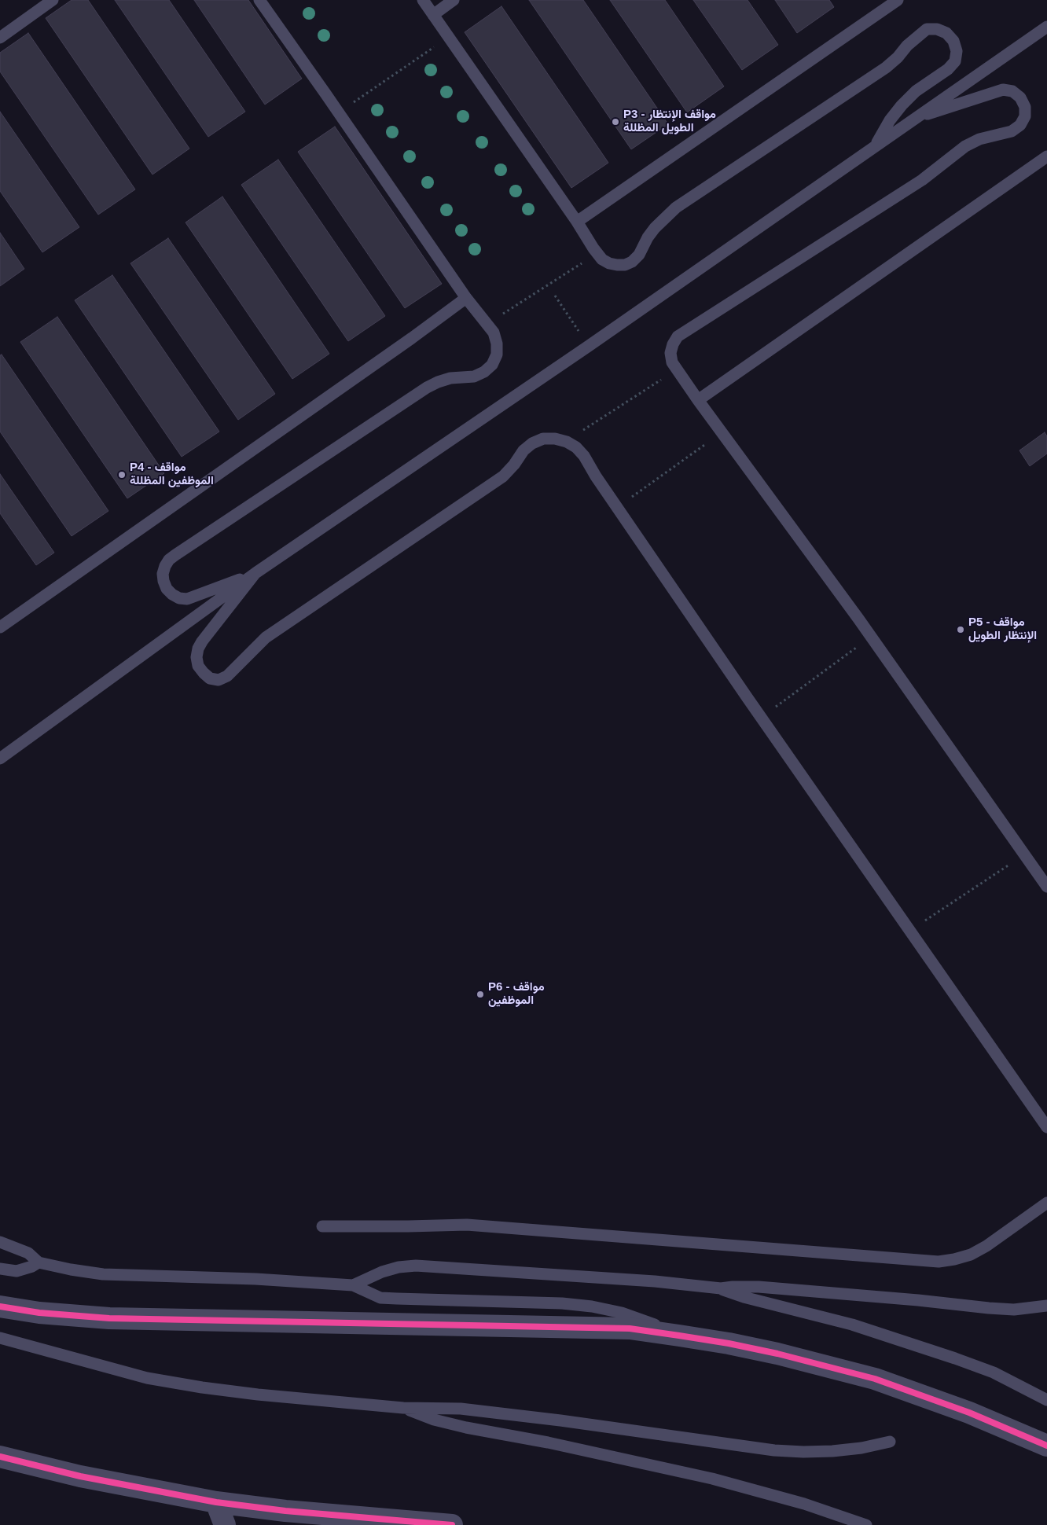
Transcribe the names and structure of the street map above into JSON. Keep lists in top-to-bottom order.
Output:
{
  "places": [
    "P3 - مواقف الإنتظار الطويل المظللة",
    "P4 - مواقف الموظفين المظللة",
    "P5 - مواقف الإنتظار الطويل",
    "P6 - مواقف الموظفين"
  ]
}
